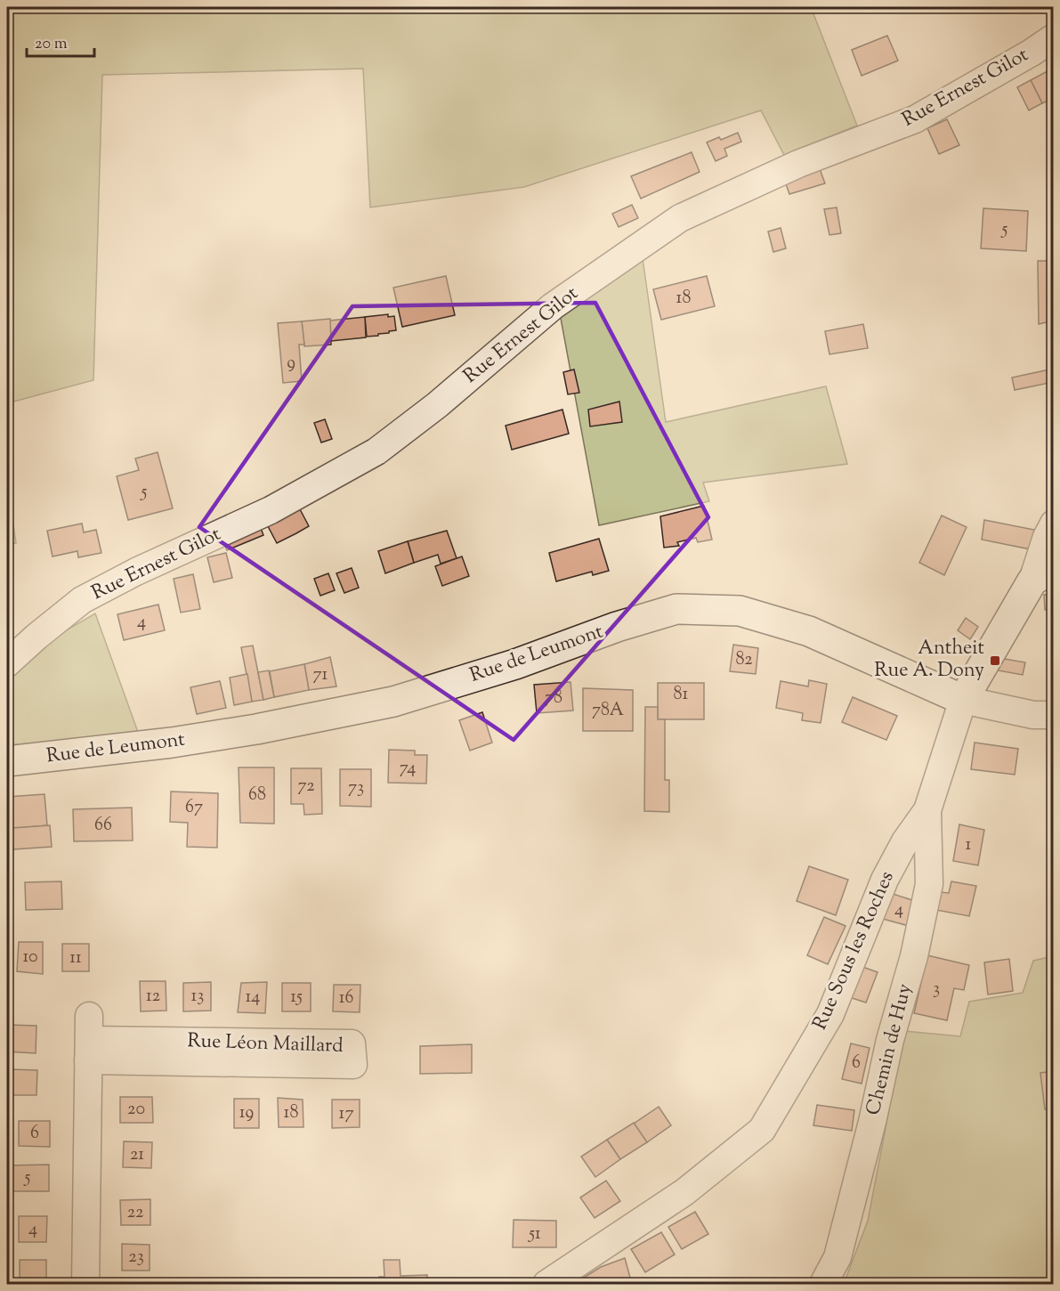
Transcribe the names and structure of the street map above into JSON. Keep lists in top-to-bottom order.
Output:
{
  "streets": {
    "street": [
      "Rue Ernest Gilot",
      "Rue de Leumont",
      "Rue Sous les Roches",
      "Rue Léon Maillard",
      "Chemin de Huy"
    ]
  },
  "crossings": [
    ["Rue de Leumont", "Rue Sous les Roches"],
    ["Rue Sous les Roches", "Chemin de Huy"]
  ],
  "places": {
    "transit": ["Antheit Rue A. Dony"]
  },
  "house_numbers": [
    "5",
    "18",
    "9",
    "5",
    "4",
    "82",
    "71",
    "81",
    "78",
    "78A",
    "74",
    "72",
    "73",
    "68",
    "67",
    "66",
    "1",
    "4",
    "10",
    "11",
    "3",
    "12",
    "13",
    "14",
    "15",
    "16",
    "6",
    "20",
    "19",
    "18",
    "17",
    "6",
    "21",
    "5",
    "22",
    "4",
    "51",
    "23"
  ],
  "scale_bar": "20 m"
}
